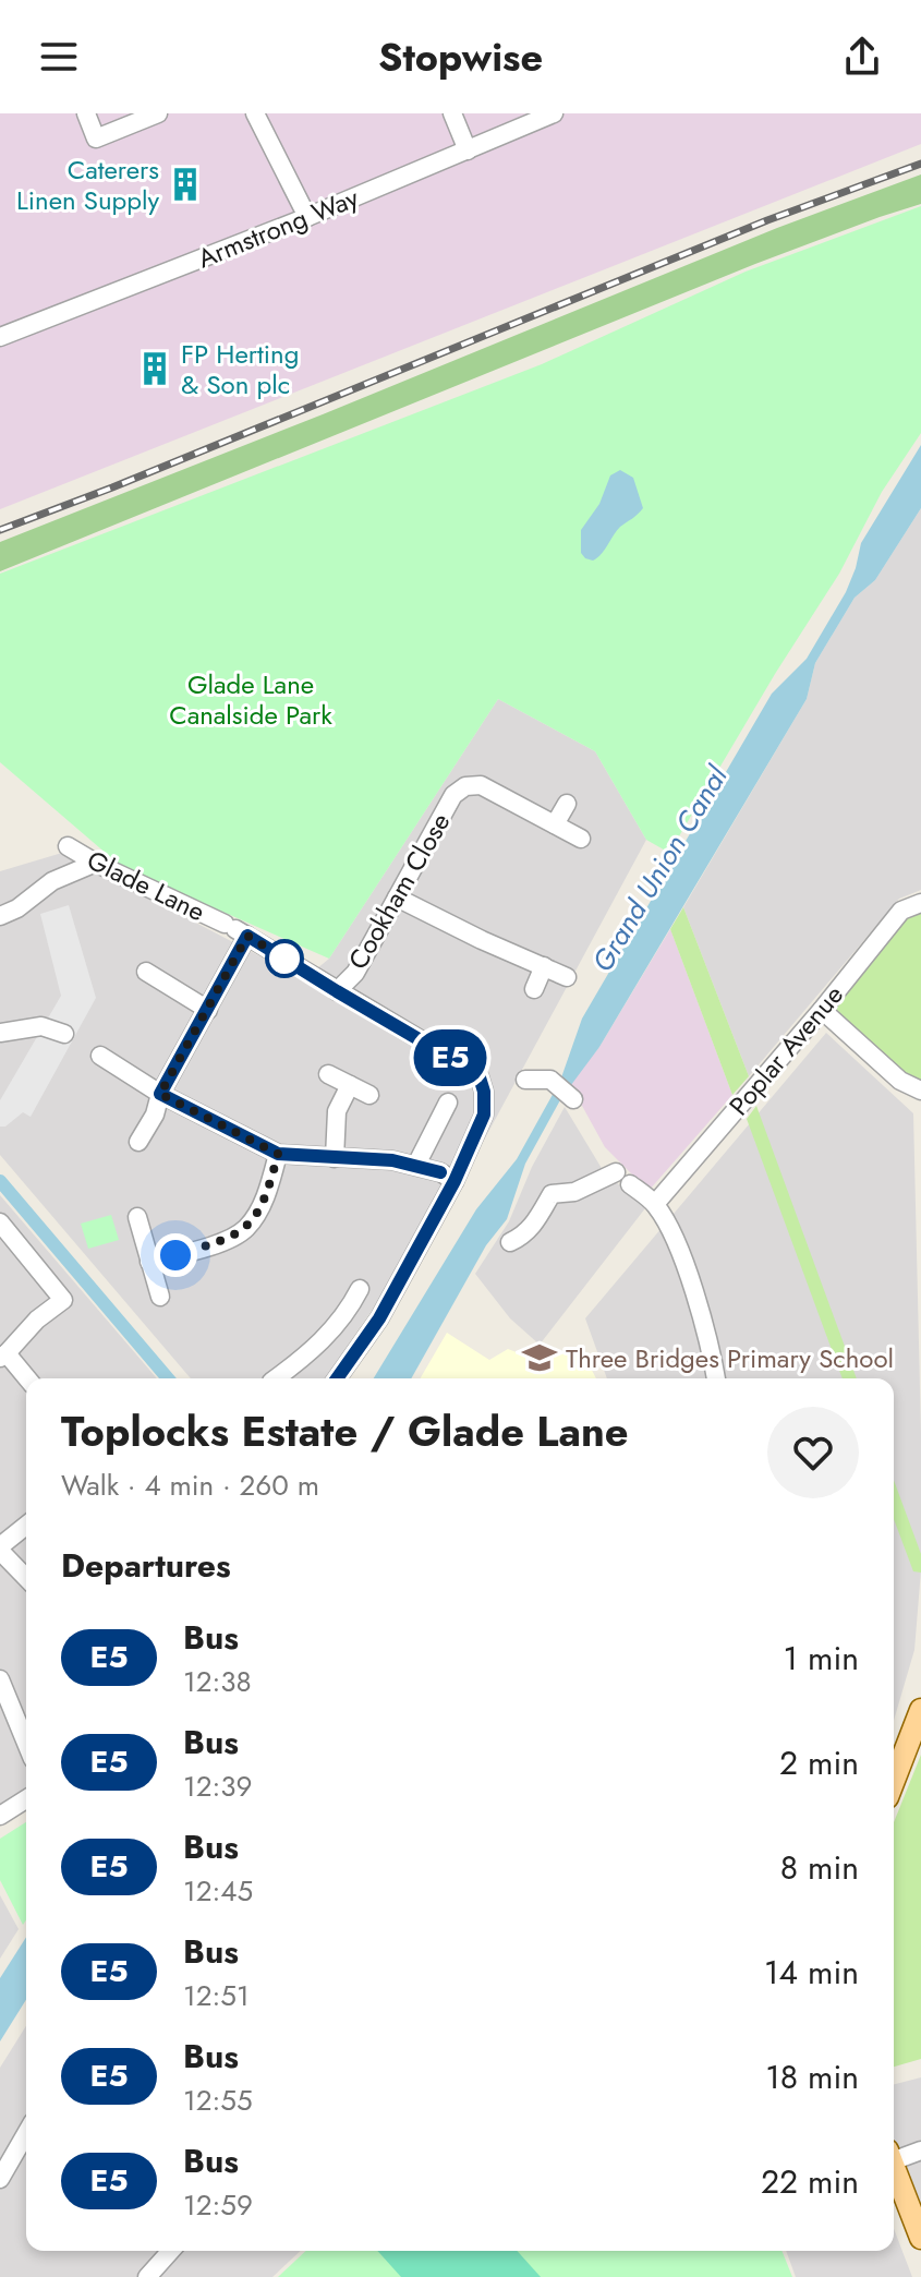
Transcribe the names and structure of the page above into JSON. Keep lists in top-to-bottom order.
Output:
{
  "streets": {
    "street": [
      "Armstrong Way",
      "Glade Lane",
      "Cookham Close",
      "Poplar Avenue"
    ]
  },
  "crossings": [
    ["Glade Lane", "Cookham Close"]
  ],
  "water": ["Grand Union Canal"],
  "parks": ["Glade Lane Canalside Park"],
  "places": {
    "building": ["Caterers Linen Supply", "FP Herting & Son plc"],
    "school or university": ["Three Bridges Primary School"]
  },
  "lines": ["bus line E5"],
  "page": {
    "header": "Stopwise",
    "on_map": "E5",
    "heading": [
      ["Toplocks Estate / Glade Lane", "Walk · 4 min · 260 m"],
      "Departures"
    ],
    "list": [
      {
        "mark": "E5",
        "name": "Bus",
        "note": "12:38",
        "value": "1 min"
      },
      {
        "mark": "E5",
        "name": "Bus",
        "note": "12:39",
        "value": "2 min"
      },
      {
        "mark": "E5",
        "name": "Bus",
        "note": "12:45",
        "value": "8 min"
      },
      {
        "mark": "E5",
        "name": "Bus",
        "note": "12:51",
        "value": "14 min"
      },
      {
        "mark": "E5",
        "name": "Bus",
        "note": "12:55",
        "value": "18 min"
      },
      {
        "mark": "E5",
        "name": "Bus",
        "note": "12:59",
        "value": "22 min"
      }
    ]
  }
}
